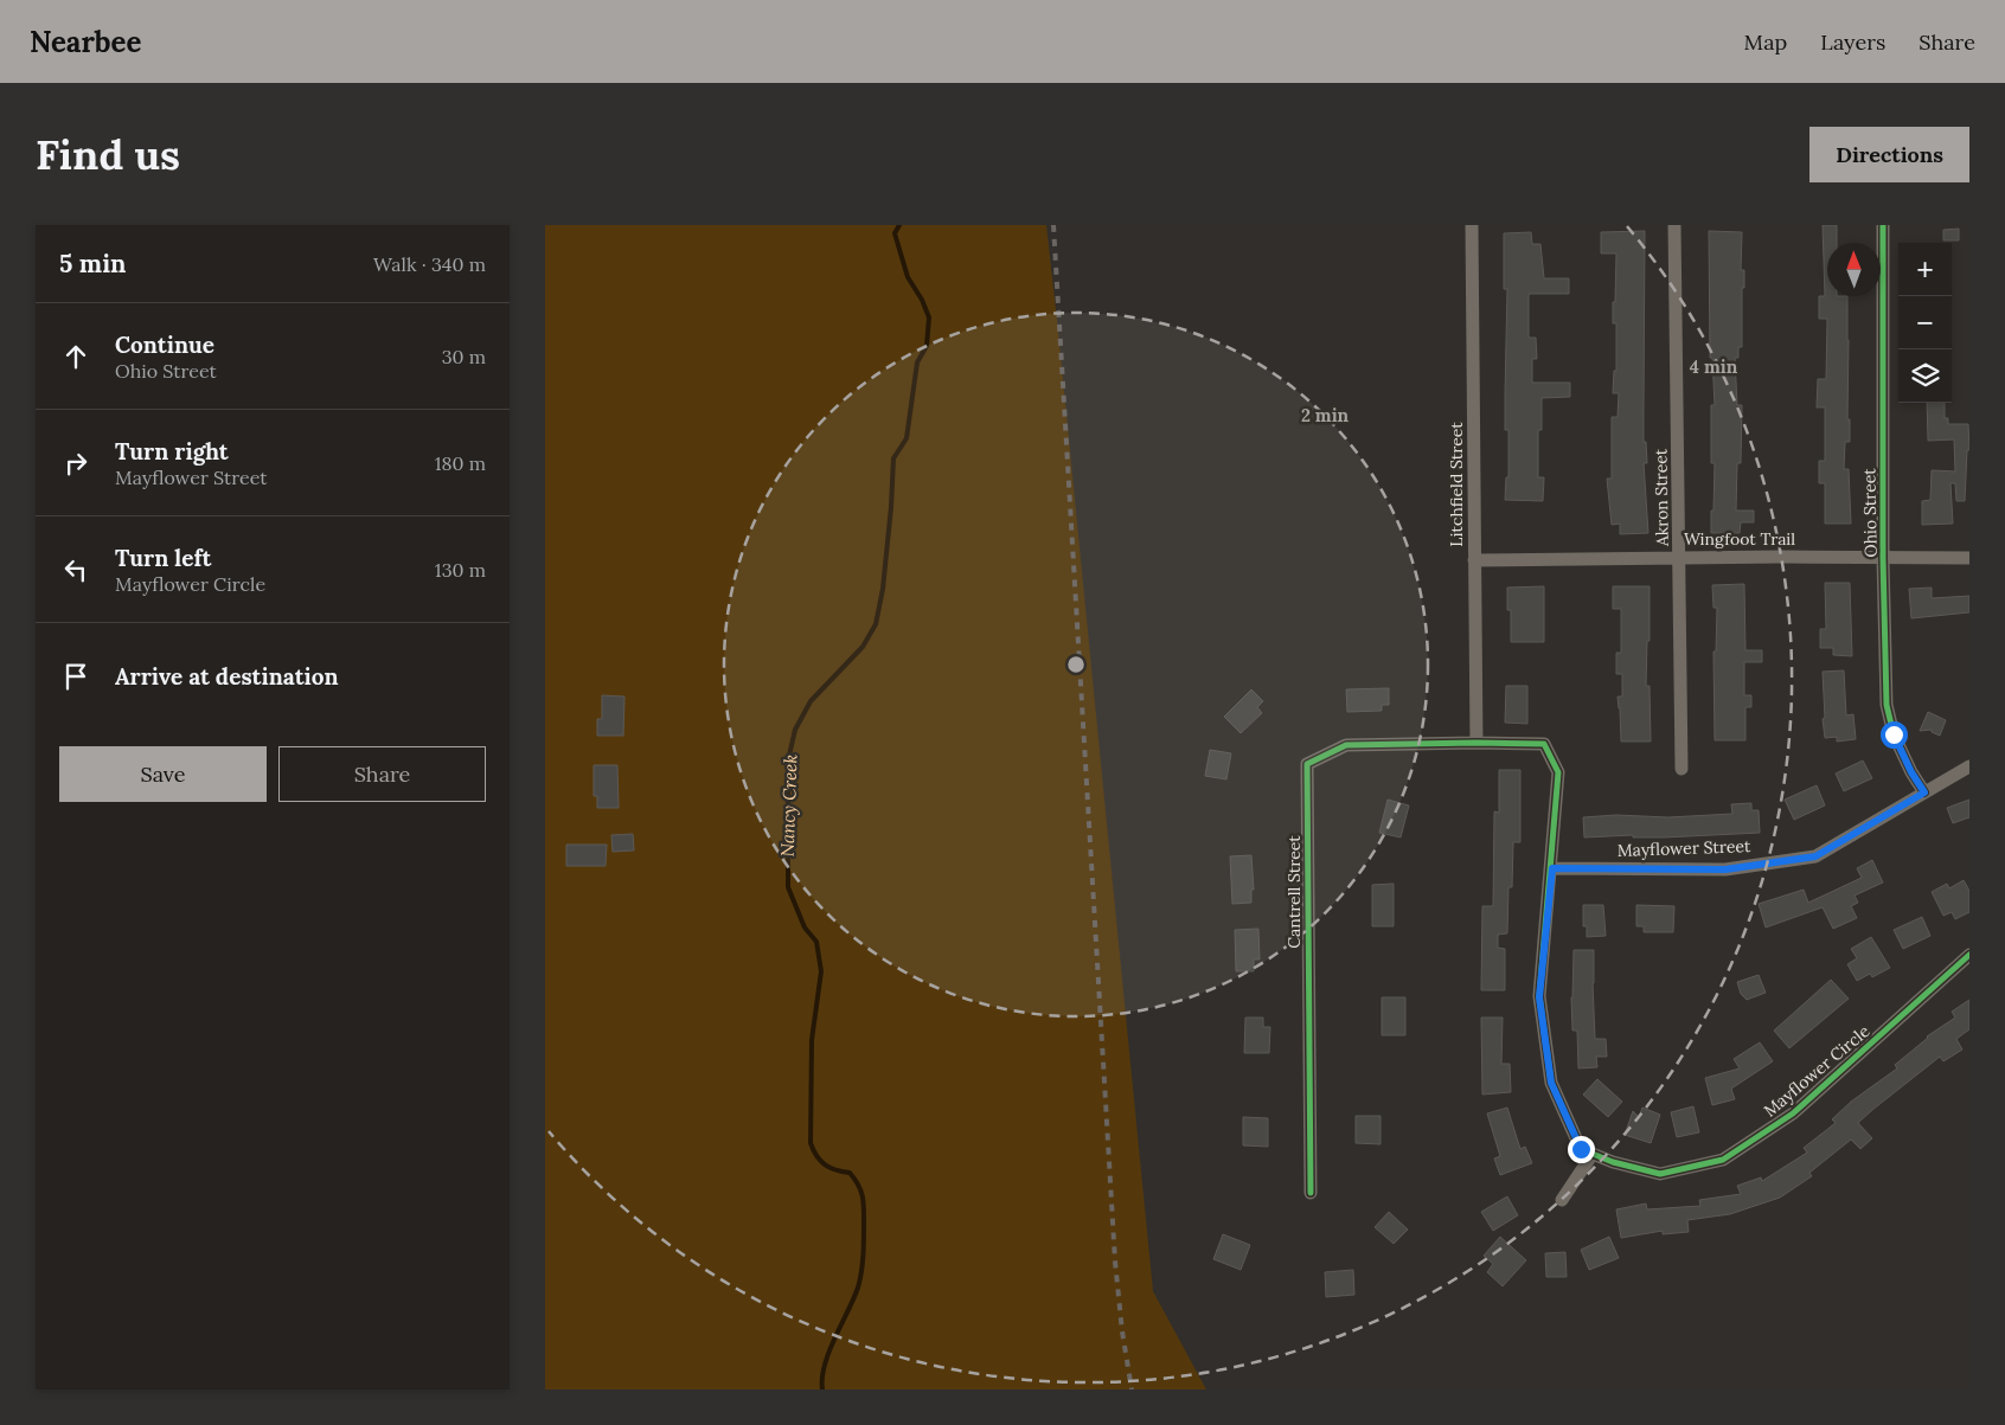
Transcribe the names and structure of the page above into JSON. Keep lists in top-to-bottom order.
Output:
{
  "streets": {
    "street": [
      "Litchfield Street",
      "Akron Street",
      "Ohio Street",
      "Wingfoot Trail",
      "Mayflower Street",
      "Cantrell Street",
      "Mayflower Circle"
    ]
  },
  "crossings": [
    ["Litchfield Street", "Wingfoot Trail"],
    ["Litchfield Street", "Cantrell Street"],
    ["Litchfield Street", "Mayflower Circle"],
    ["Akron Street", "Wingfoot Trail"],
    ["Ohio Street", "Wingfoot Trail"],
    ["Ohio Street", "Mayflower Street"],
    ["Mayflower Street", "Mayflower Circle"],
    ["Cantrell Street", "Mayflower Circle"]
  ],
  "water": ["Nancy Creek"],
  "north": "top",
  "page": {
    "header": "Nearbee",
    "nav": ["Map", "Layers", "Share"],
    "buttons": [
      "Directions",
      ["Save", "Share"]
    ],
    "title": "Find us",
    "heading": ["5 min", "Walk · 340 m"],
    "map_buttons": ["+", "−"],
    "list": [
      ["Continue", "Ohio Street", "30 m"],
      ["Turn right", "Mayflower Street", "180 m"],
      ["Turn left", "Mayflower Circle", "130 m"],
      "Arrive at destination"
    ]
  },
  "rings": ["4 min", "2 min"]
}
